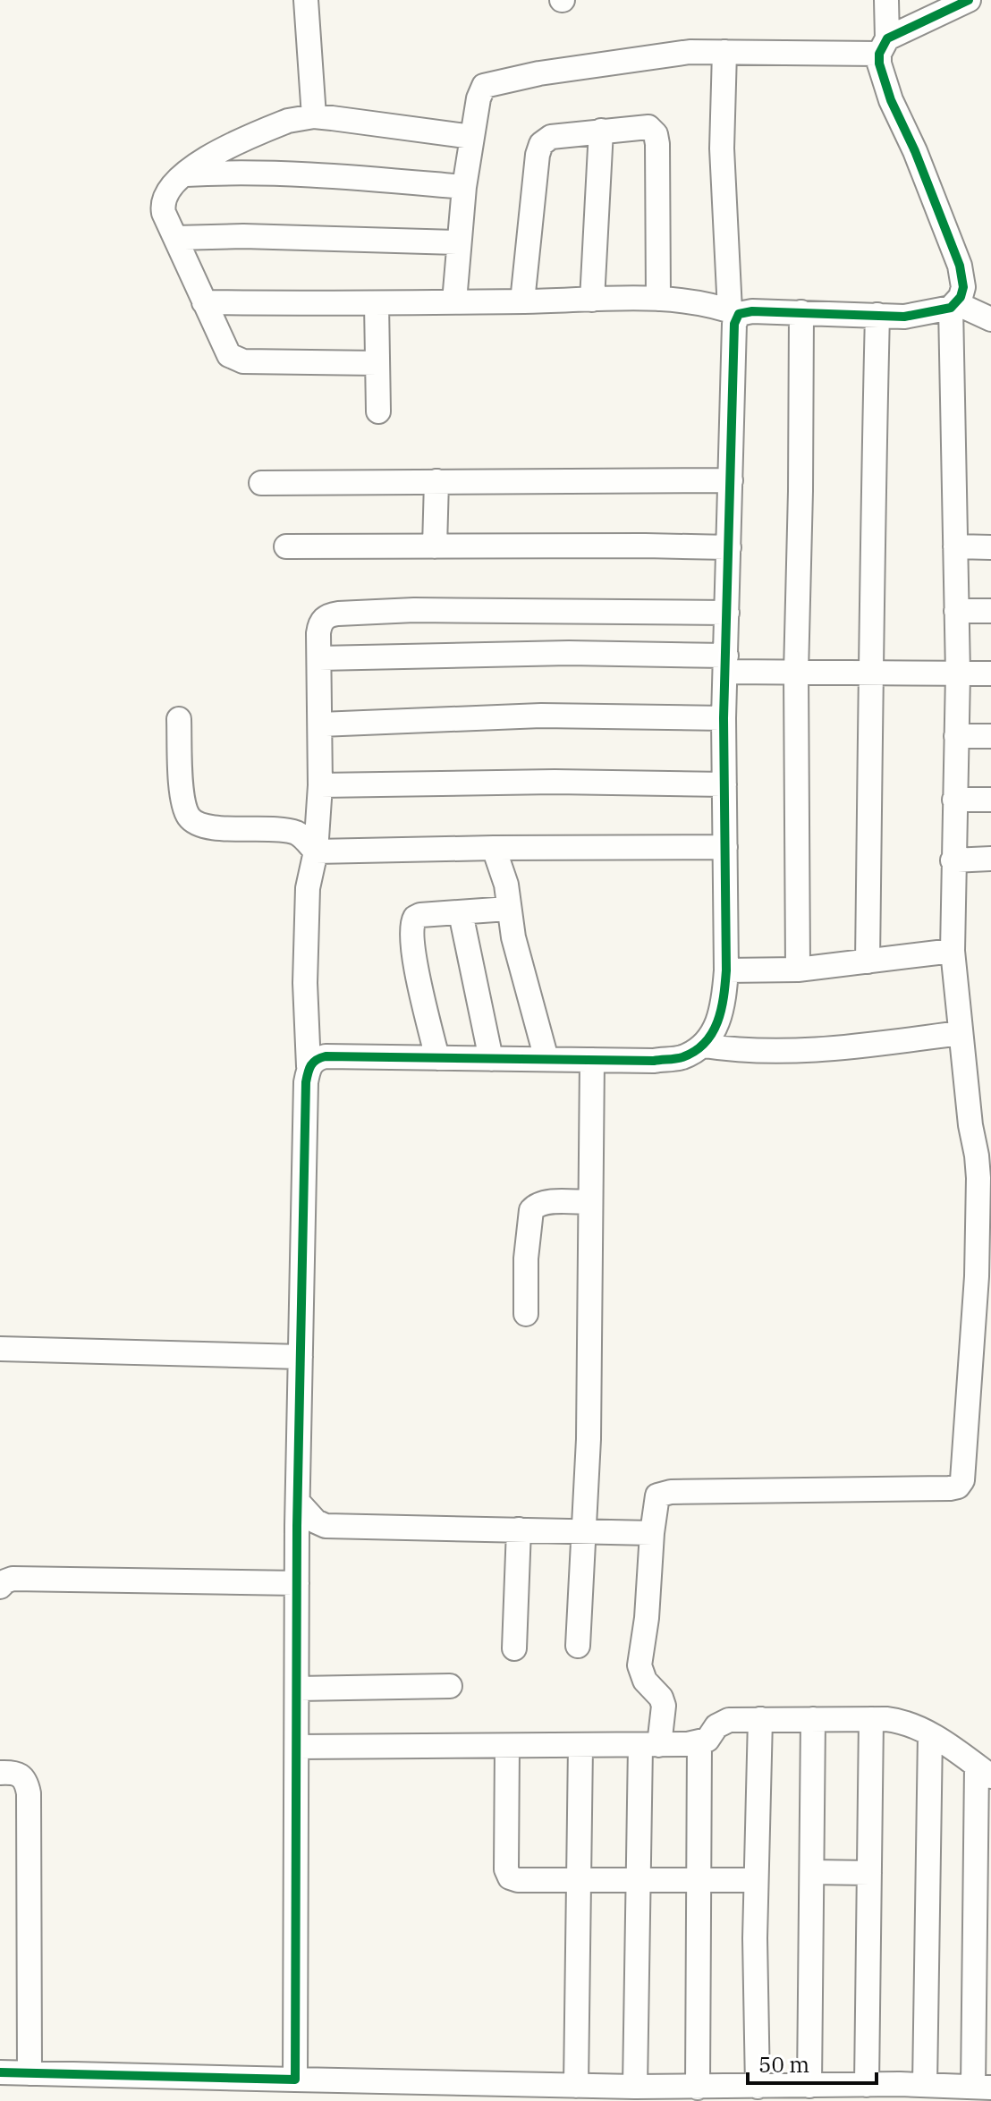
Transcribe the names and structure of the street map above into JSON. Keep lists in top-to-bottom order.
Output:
{
  "scale_bar": "50 m"
}
